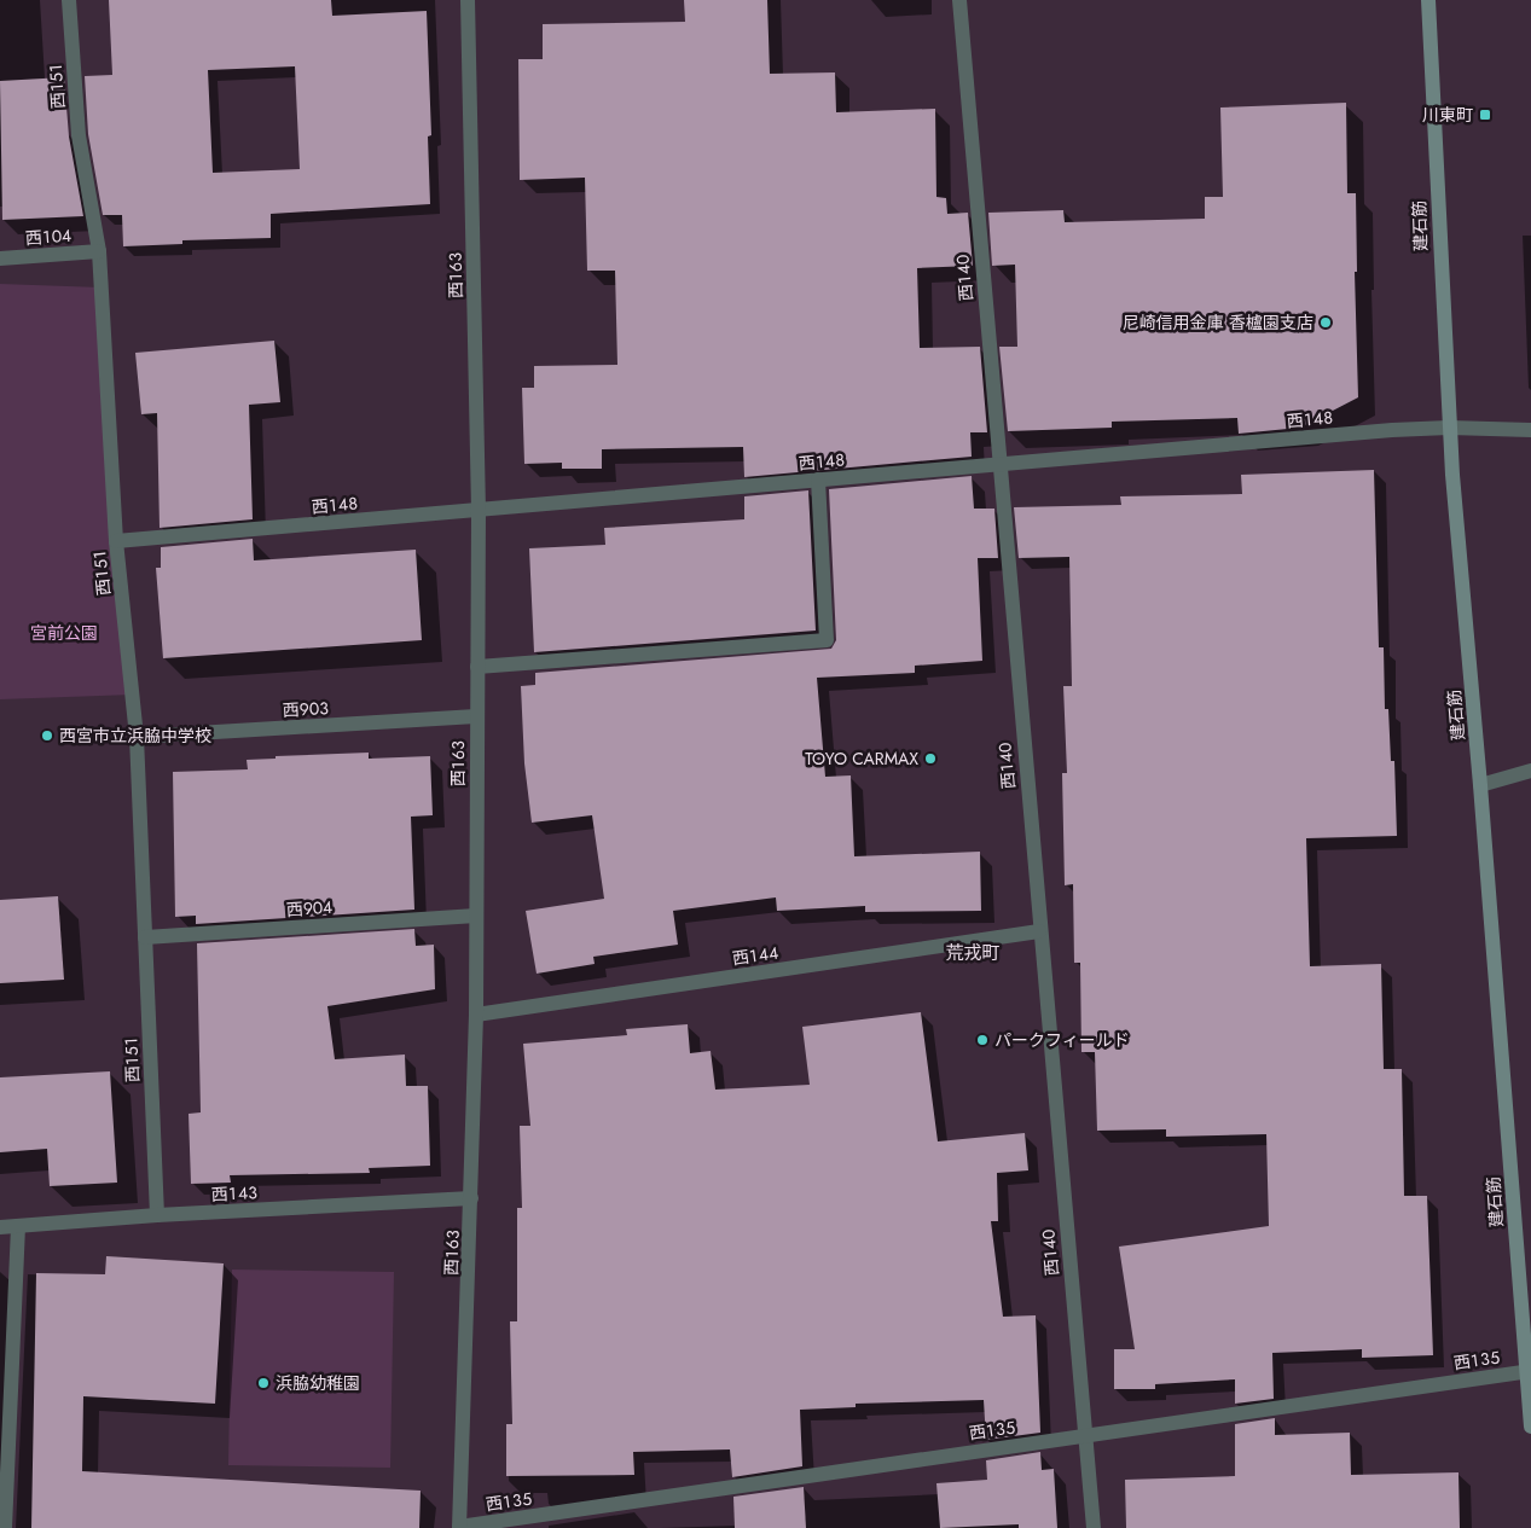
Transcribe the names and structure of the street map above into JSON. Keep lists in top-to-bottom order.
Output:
{
  "streets": {
    "street": [
      "西１５１",
      "建石筋",
      "西１０４",
      "西１６３",
      "西１４０",
      "西１４８",
      "西９０３",
      "西９０４",
      "西１４４",
      "西１４３",
      "西１３５"
    ]
  },
  "crossings": [
    ["西１５１", "西１０４"],
    ["西１５１", "西１４８"],
    ["西１５１", "西９０３"],
    ["西１５１", "西９０４"],
    ["西１５１", "西１４３"],
    ["建石筋", "西１４８"],
    ["建石筋", "西１３５"],
    ["西１６３", "西１４８"],
    ["西１６３", "西９０３"],
    ["西１６３", "西９０４"],
    ["西１６３", "西１４４"],
    ["西１６３", "西１４３"],
    ["西１６３", "西１３５"],
    ["西１４０", "西１４８"],
    ["西１４０", "西１４４"],
    ["西１４０", "西１３５"]
  ],
  "districts": ["荒戎町"],
  "parks": ["宮前公園"],
  "places": {
    "transit": ["川東町"],
    "other": [
      "尼崎信用金庫 香櫨園支店",
      "西宮市立浜脇中学校",
      "TOYO CARMAX",
      "パークフィールド",
      "浜脇幼稚園"
    ]
  }
}
